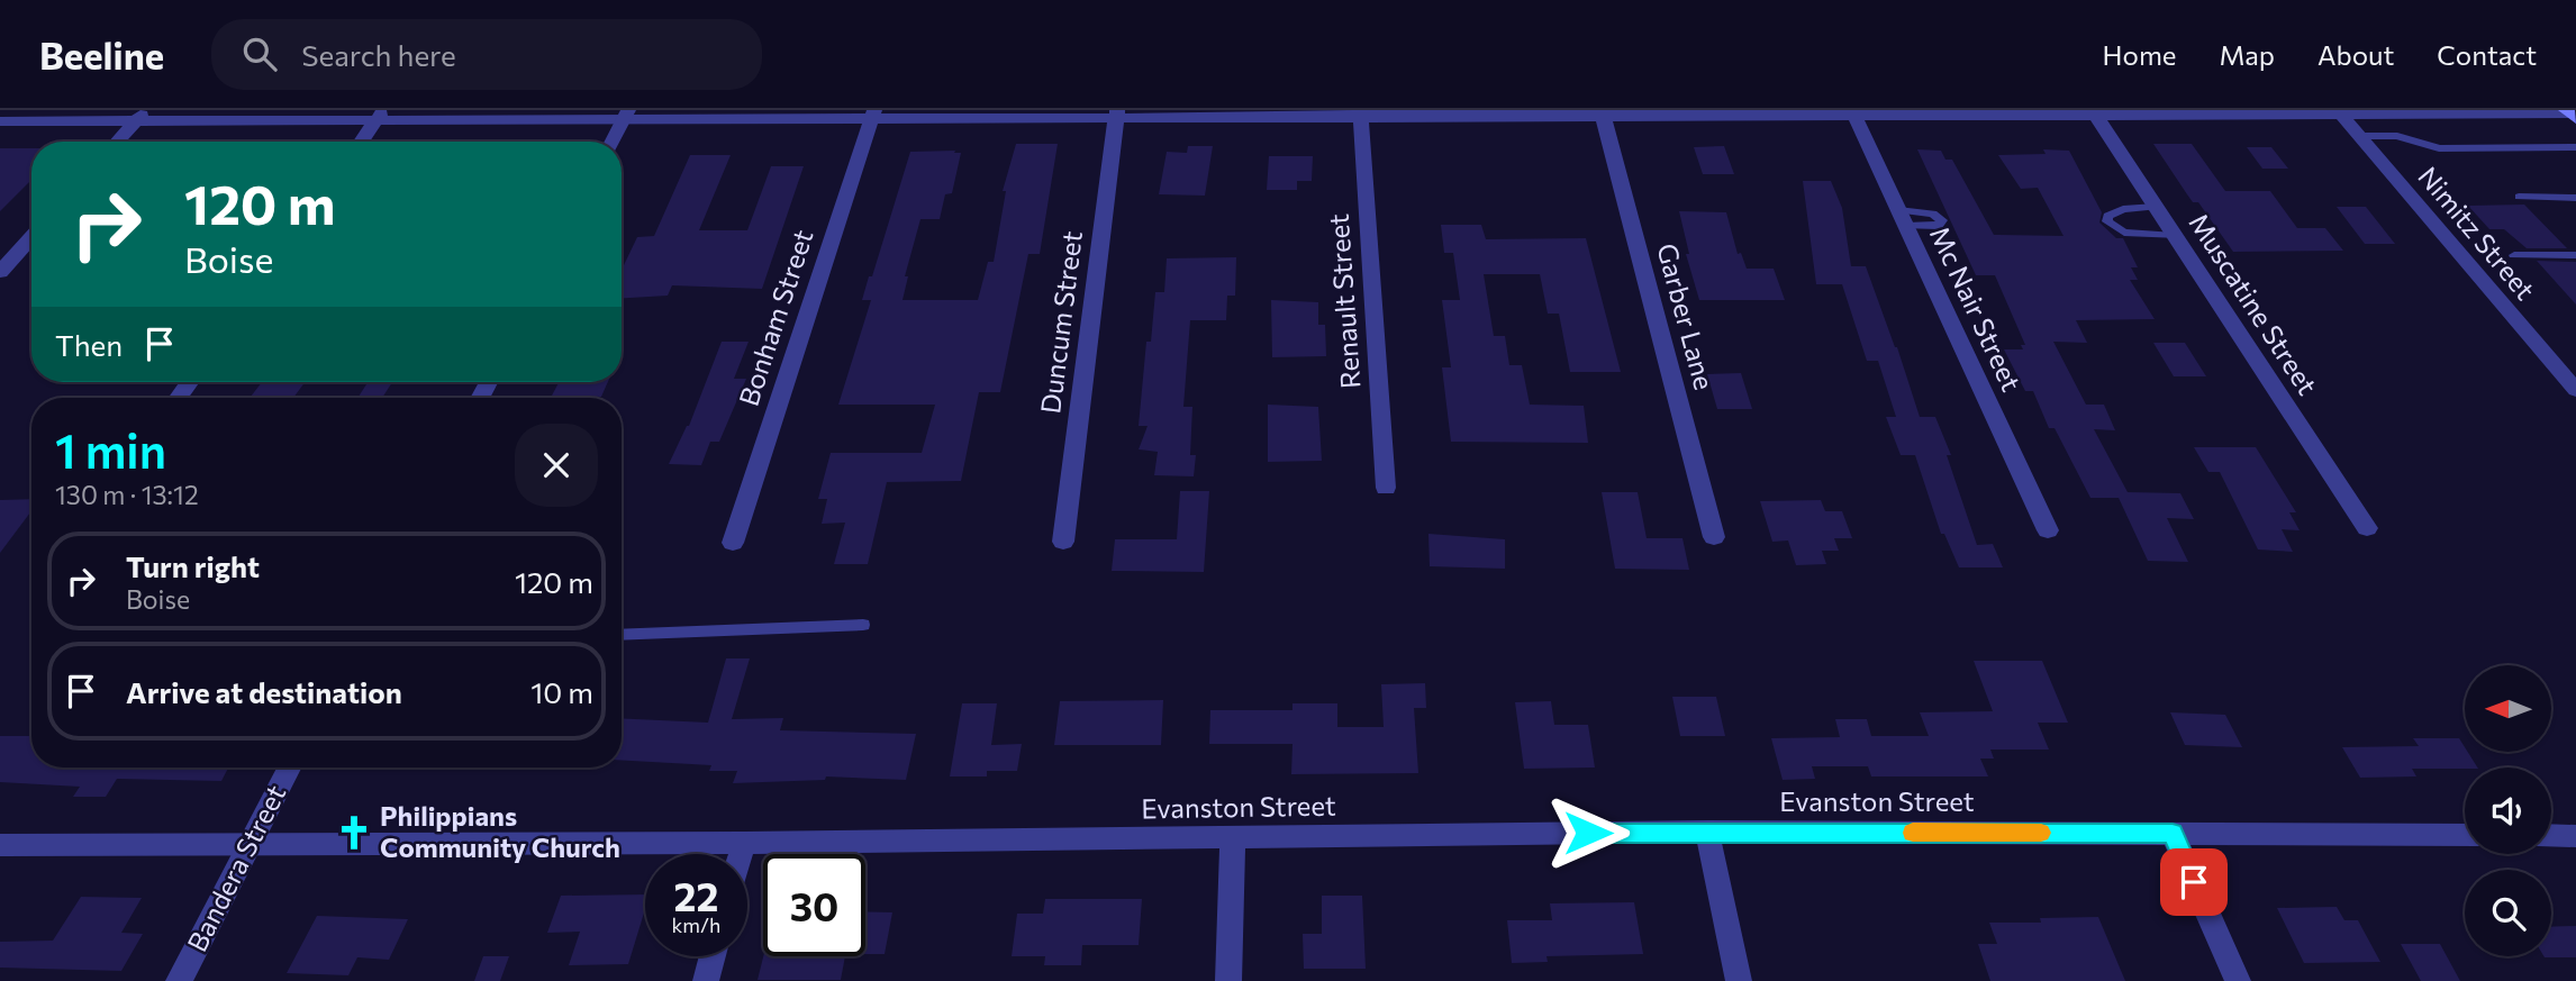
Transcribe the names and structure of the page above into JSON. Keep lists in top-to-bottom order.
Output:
{
  "streets": {
    "street": [
      "Nimitz Street",
      "Renault Street",
      "Muscatine Street",
      "Mc Nair Street",
      "Garber Lane",
      "Bonham Street",
      "Duncum Street",
      "Evanston Street",
      "Bandera Street"
    ]
  },
  "crossings": [
    ["Evanston Street", "Bandera Street"]
  ],
  "places": {
    "church": ["Philippians Community Church"]
  },
  "north": "left",
  "page": {
    "header": "Beeline",
    "search": "Search here",
    "nav": [
      "Home",
      "Map",
      "About",
      "Contact"
    ],
    "turn": ["120 m", "Boise"],
    "then": "Then",
    "heading": ["1 min", "130 m · 13:12"],
    "list": [
      {
        "name": "Turn right",
        "note": "Boise",
        "value": "120 m"
      },
      {
        "name": "Arrive at destination",
        "value": "10 m"
      }
    ],
    "speed": "22 km/h",
    "limit": "30"
  }
}
